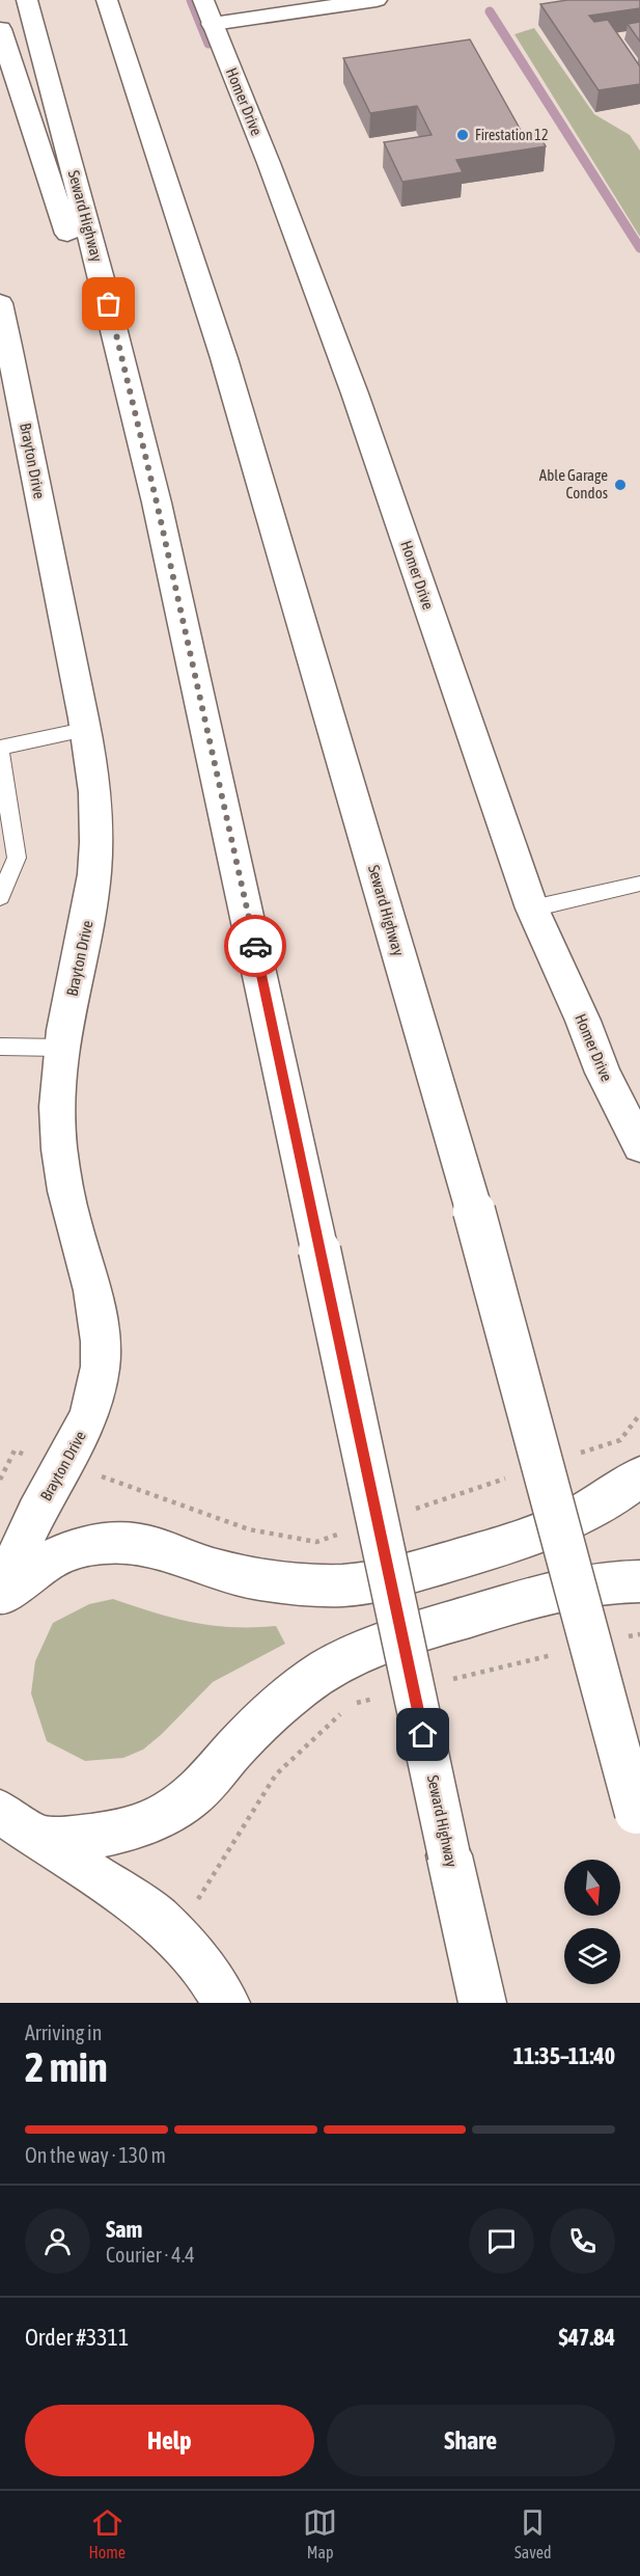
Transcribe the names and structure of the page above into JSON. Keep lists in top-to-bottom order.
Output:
{
  "streets": {
    "main road": ["Homer Drive", "Seward Highway", "Brayton Drive"]
  },
  "places": ["Firestation 12", "Able Garage Condos"],
  "north": "bottom",
  "page": {
    "heading": ["2 min", "Arriving in", "11:35–11:40"],
    "panel": [
      "Sam",
      "Courier · 4.4",
      "Order #3311",
      "$47.84"
    ],
    "bar": "On the way · 130 m",
    "buttons": ["Help", "Share"],
    "tabs": ["Home", "Map", "Saved"]
  }
}
